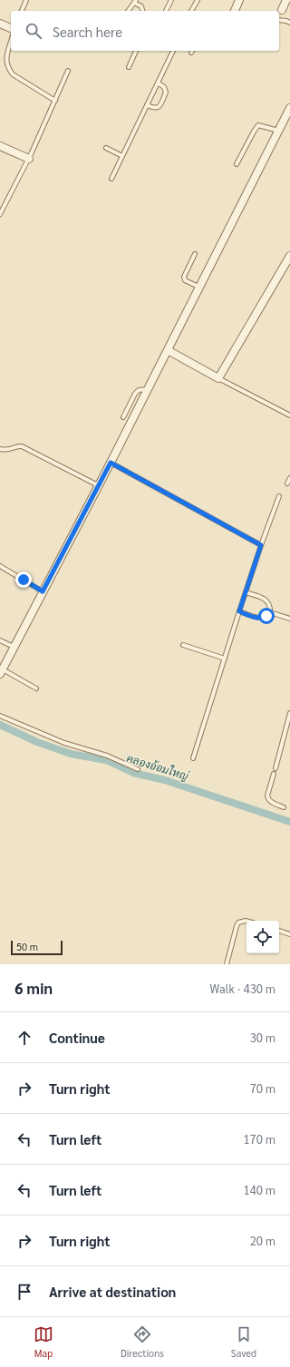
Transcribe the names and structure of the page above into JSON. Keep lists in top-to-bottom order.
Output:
{
  "water": ["คลองอ้อมใหญ่"],
  "scale_bar": "50 m",
  "page": {
    "search": "Search here",
    "scale": "50 m",
    "heading": ["6 min", "Walk · 430 m"],
    "list": [
      ["Continue", "30 m"],
      ["Turn right", "70 m"],
      ["Turn left", "170 m"],
      ["Turn left", "140 m"],
      ["Turn right", "20 m"],
      "Arrive at destination"
    ],
    "nav": ["Map", "Directions", "Saved"]
  }
}
